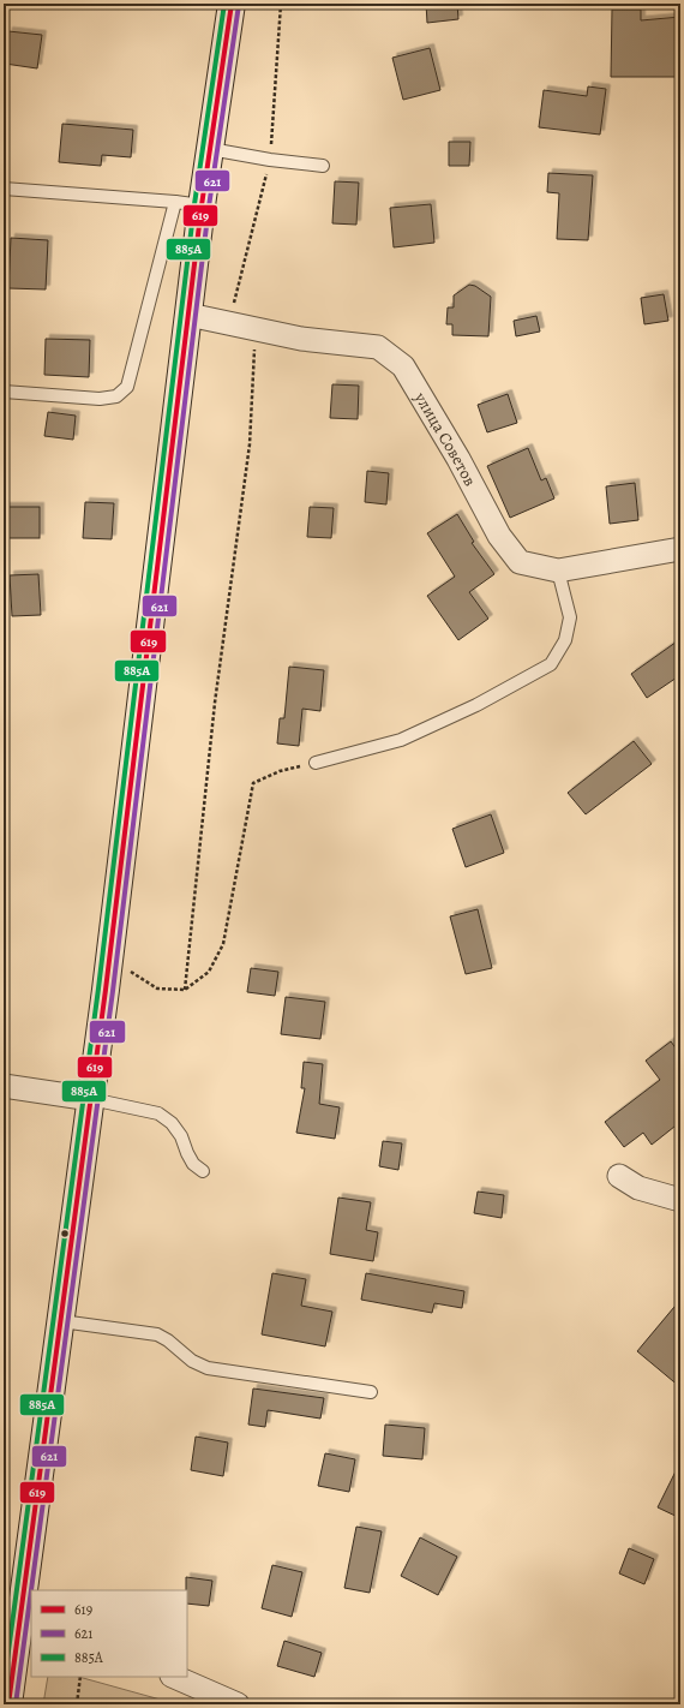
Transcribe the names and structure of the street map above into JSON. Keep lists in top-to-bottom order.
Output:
{
  "streets": {
    "street": ["улица Советов"]
  },
  "lines": ["transit line 619", "transit line 885А", "transit line 621"],
  "legend": ["619", "621", "885А"]
}
